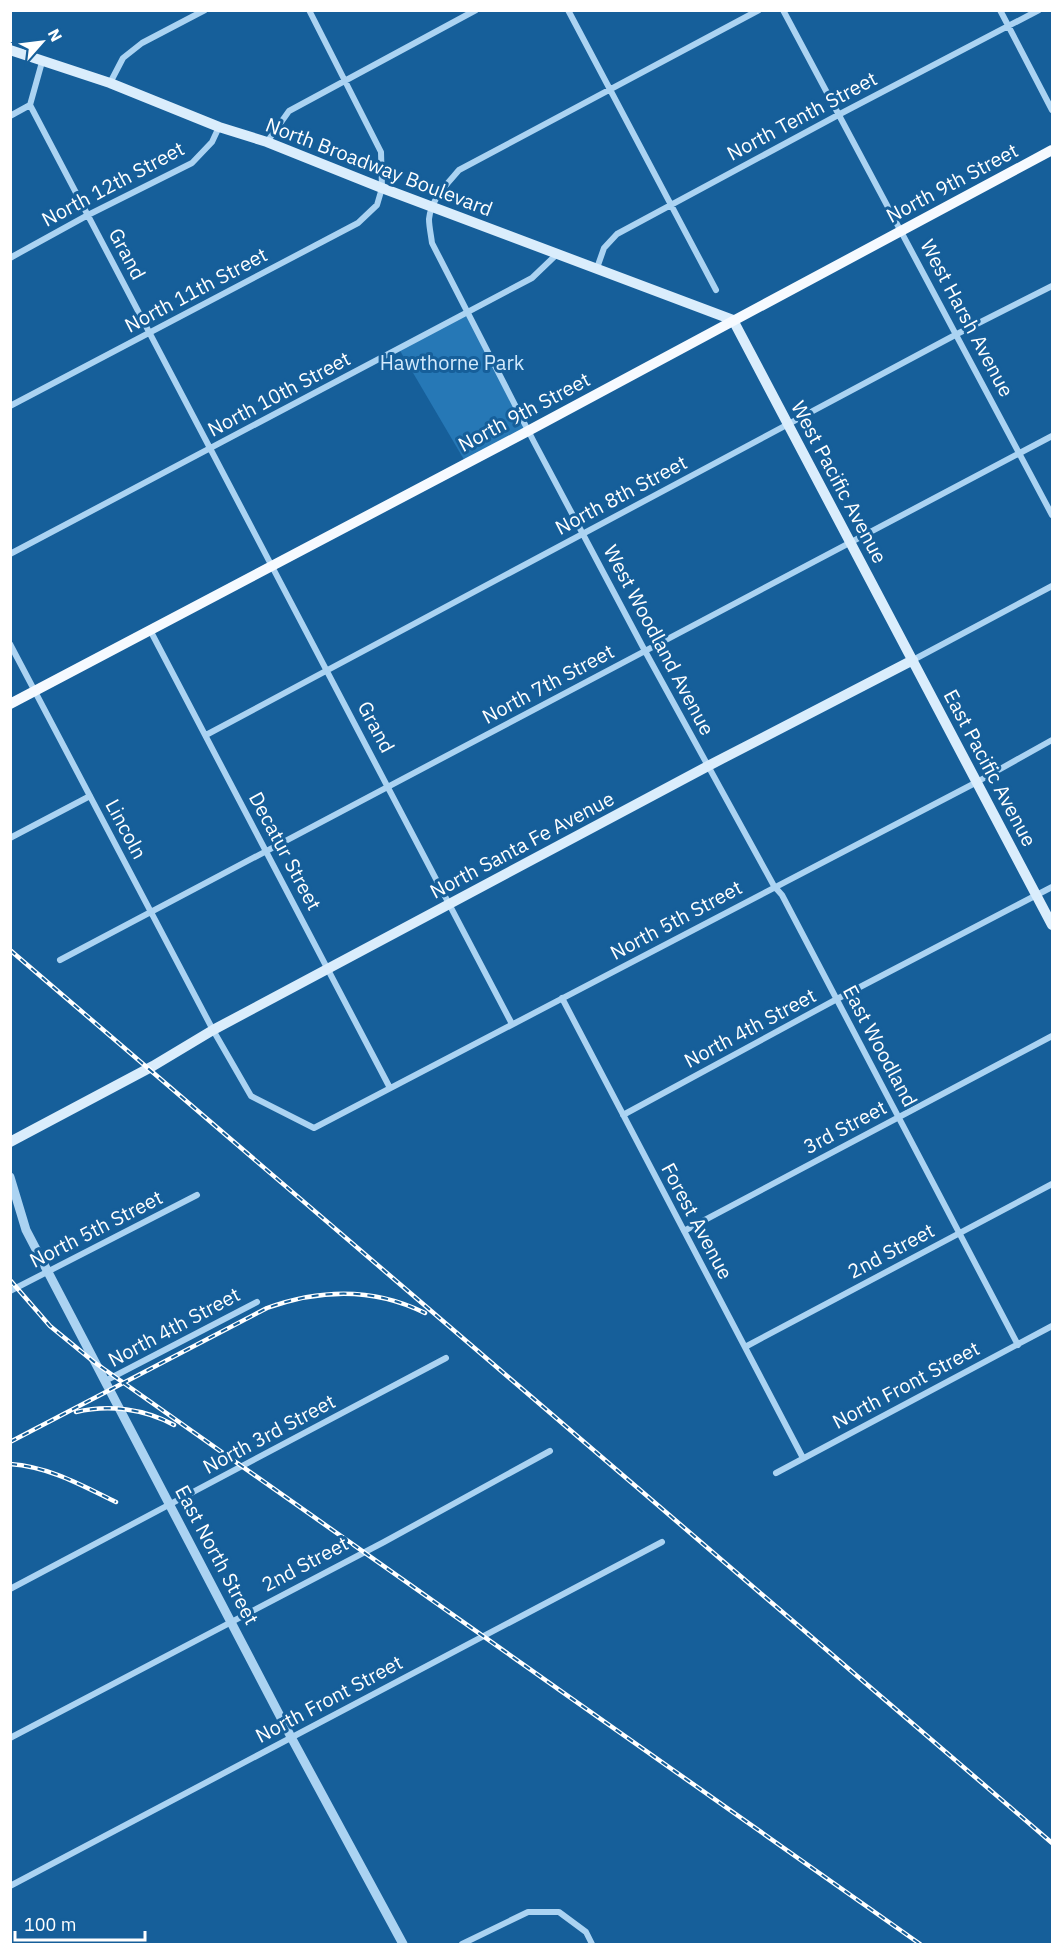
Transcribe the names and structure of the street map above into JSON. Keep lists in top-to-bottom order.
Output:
{
  "streets": {
    "main road": [
      "North Broadway Boulevard",
      "North 9th Street",
      "West Pacific Avenue",
      "East Pacific Avenue",
      "North Santa Fe Avenue"
    ],
    "street": [
      "North Tenth Street",
      "North 12th Street",
      "Grand",
      "North 11th Street",
      "West Harsh Avenue",
      "North 10th Street",
      "North 8th Street",
      "West Woodland Avenue",
      "North 7th Street",
      "Lincoln",
      "Decatur Street",
      "North 5th Street",
      "North 4th Street",
      "East Woodland",
      "3rd Street",
      "Forest Avenue",
      "2nd Street",
      "North Front Street",
      "North 3rd Street",
      "East North Street"
    ]
  },
  "crossings": [
    ["North Tenth Street", "North Broadway Boulevard"],
    ["North Tenth Street", "West Harsh Avenue"],
    ["North Broadway Boulevard", "North 9th Street"],
    ["North Broadway Boulevard", "North 12th Street"],
    ["North Broadway Boulevard", "North 11th Street"],
    ["North Broadway Boulevard", "North 10th Street"],
    ["North Broadway Boulevard", "West Pacific Avenue"],
    ["North Broadway Boulevard", "West Woodland Avenue"],
    ["North 9th Street", "Grand"],
    ["North 9th Street", "West Harsh Avenue"],
    ["North 9th Street", "West Pacific Avenue"],
    ["North 9th Street", "West Woodland Avenue"],
    ["North 9th Street", "Lincoln"],
    ["North 9th Street", "Decatur Street"],
    ["North 12th Street", "Grand"],
    ["Grand", "North 11th Street"],
    ["Grand", "North 10th Street"],
    ["Grand", "North 8th Street"],
    ["Grand", "North 7th Street"],
    ["Grand", "North Santa Fe Avenue"],
    ["Grand", "North 5th Street"],
    ["West Harsh Avenue", "North 8th Street"],
    ["West Harsh Avenue", "North 7th Street"],
    ["North 10th Street", "West Woodland Avenue"],
    ["West Pacific Avenue", "North 8th Street"],
    ["West Pacific Avenue", "North 7th Street"],
    ["West Pacific Avenue", "East Pacific Avenue"],
    ["West Pacific Avenue", "North Santa Fe Avenue"],
    ["North 8th Street", "West Woodland Avenue"],
    ["North 8th Street", "Decatur Street"],
    ["West Woodland Avenue", "North 7th Street"],
    ["West Woodland Avenue", "North Santa Fe Avenue"],
    ["West Woodland Avenue", "East Woodland"],
    ["North 7th Street", "Lincoln"],
    ["North 7th Street", "Decatur Street"],
    ["East Pacific Avenue", "North Santa Fe Avenue"],
    ["East Pacific Avenue", "North 5th Street"],
    ["East Pacific Avenue", "North 4th Street"],
    ["Lincoln", "North Santa Fe Avenue"],
    ["Lincoln", "North 5th Street"],
    ["North Santa Fe Avenue", "Decatur Street"],
    ["North Santa Fe Avenue", "East Woodland"],
    ["Decatur Street", "North 5th Street"],
    ["North 5th Street", "East Woodland"],
    ["North 5th Street", "Forest Avenue"],
    ["North 5th Street", "East North Street"],
    ["North 4th Street", "East Woodland"],
    ["North 4th Street", "Forest Avenue"],
    ["North 4th Street", "East North Street"],
    ["East Woodland", "3rd Street"],
    ["East Woodland", "2nd Street"],
    ["East Woodland", "North Front Street"],
    ["3rd Street", "Forest Avenue"],
    ["Forest Avenue", "2nd Street"],
    ["Forest Avenue", "North Front Street"],
    ["2nd Street", "East North Street"],
    ["North Front Street", "East North Street"],
    ["North 3rd Street", "East North Street"]
  ],
  "parks": ["Hawthorne Park"],
  "scale_bar": "100 m",
  "north": "top right"
}
